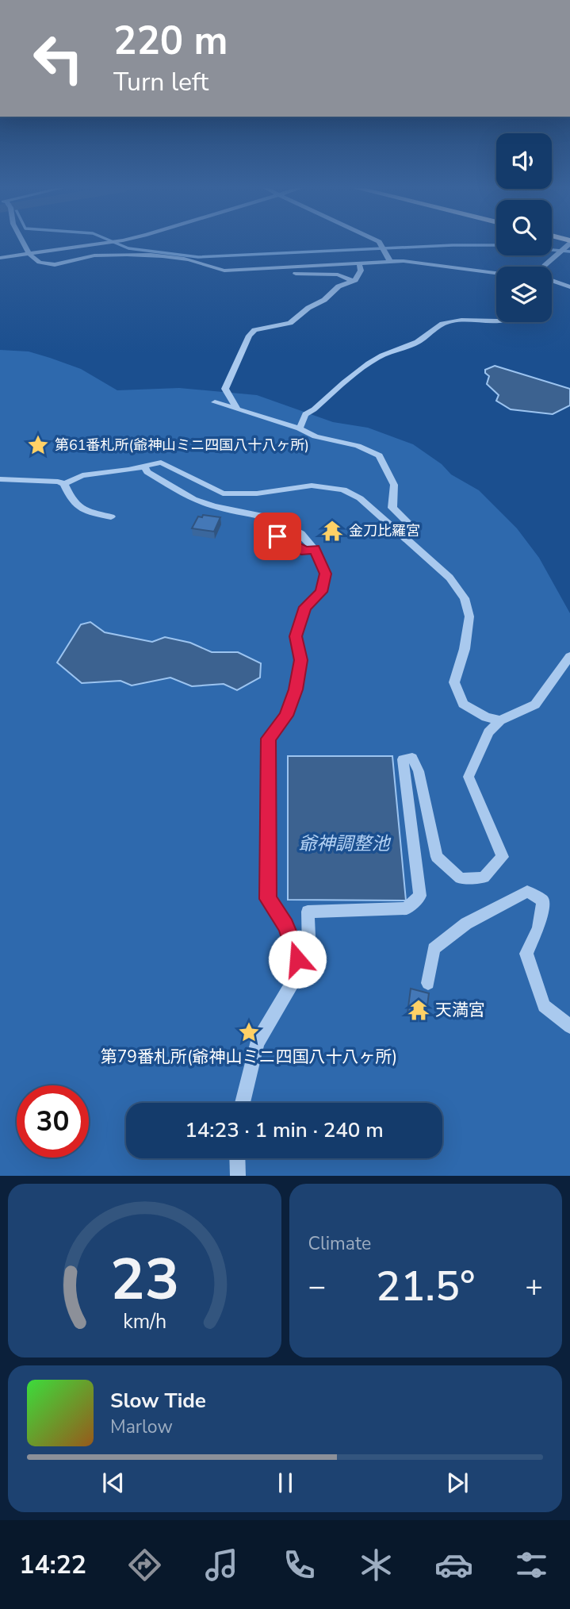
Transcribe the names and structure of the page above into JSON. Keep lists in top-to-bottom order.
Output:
{
  "water": ["爺神調整池"],
  "places": {
    "place": ["第61番札所(爺神山ミニ四国八十八ヶ所)", "第79番札所(爺神山ミニ四国八十八ヶ所)"],
    "temple": ["金刀比羅宮", "天満宮"]
  },
  "page": {
    "turn": ["220 m", "Turn left"],
    "limit": "30",
    "trip": "14:23 · 1 min · 240 m",
    "tile": "Climate",
    "heat": ["−", "21.5°", "+"],
    "song": ["Slow Tide", "Marlow"],
    "tabs": "14:22",
    "gauge": ["23", "km/h"]
  }
}
